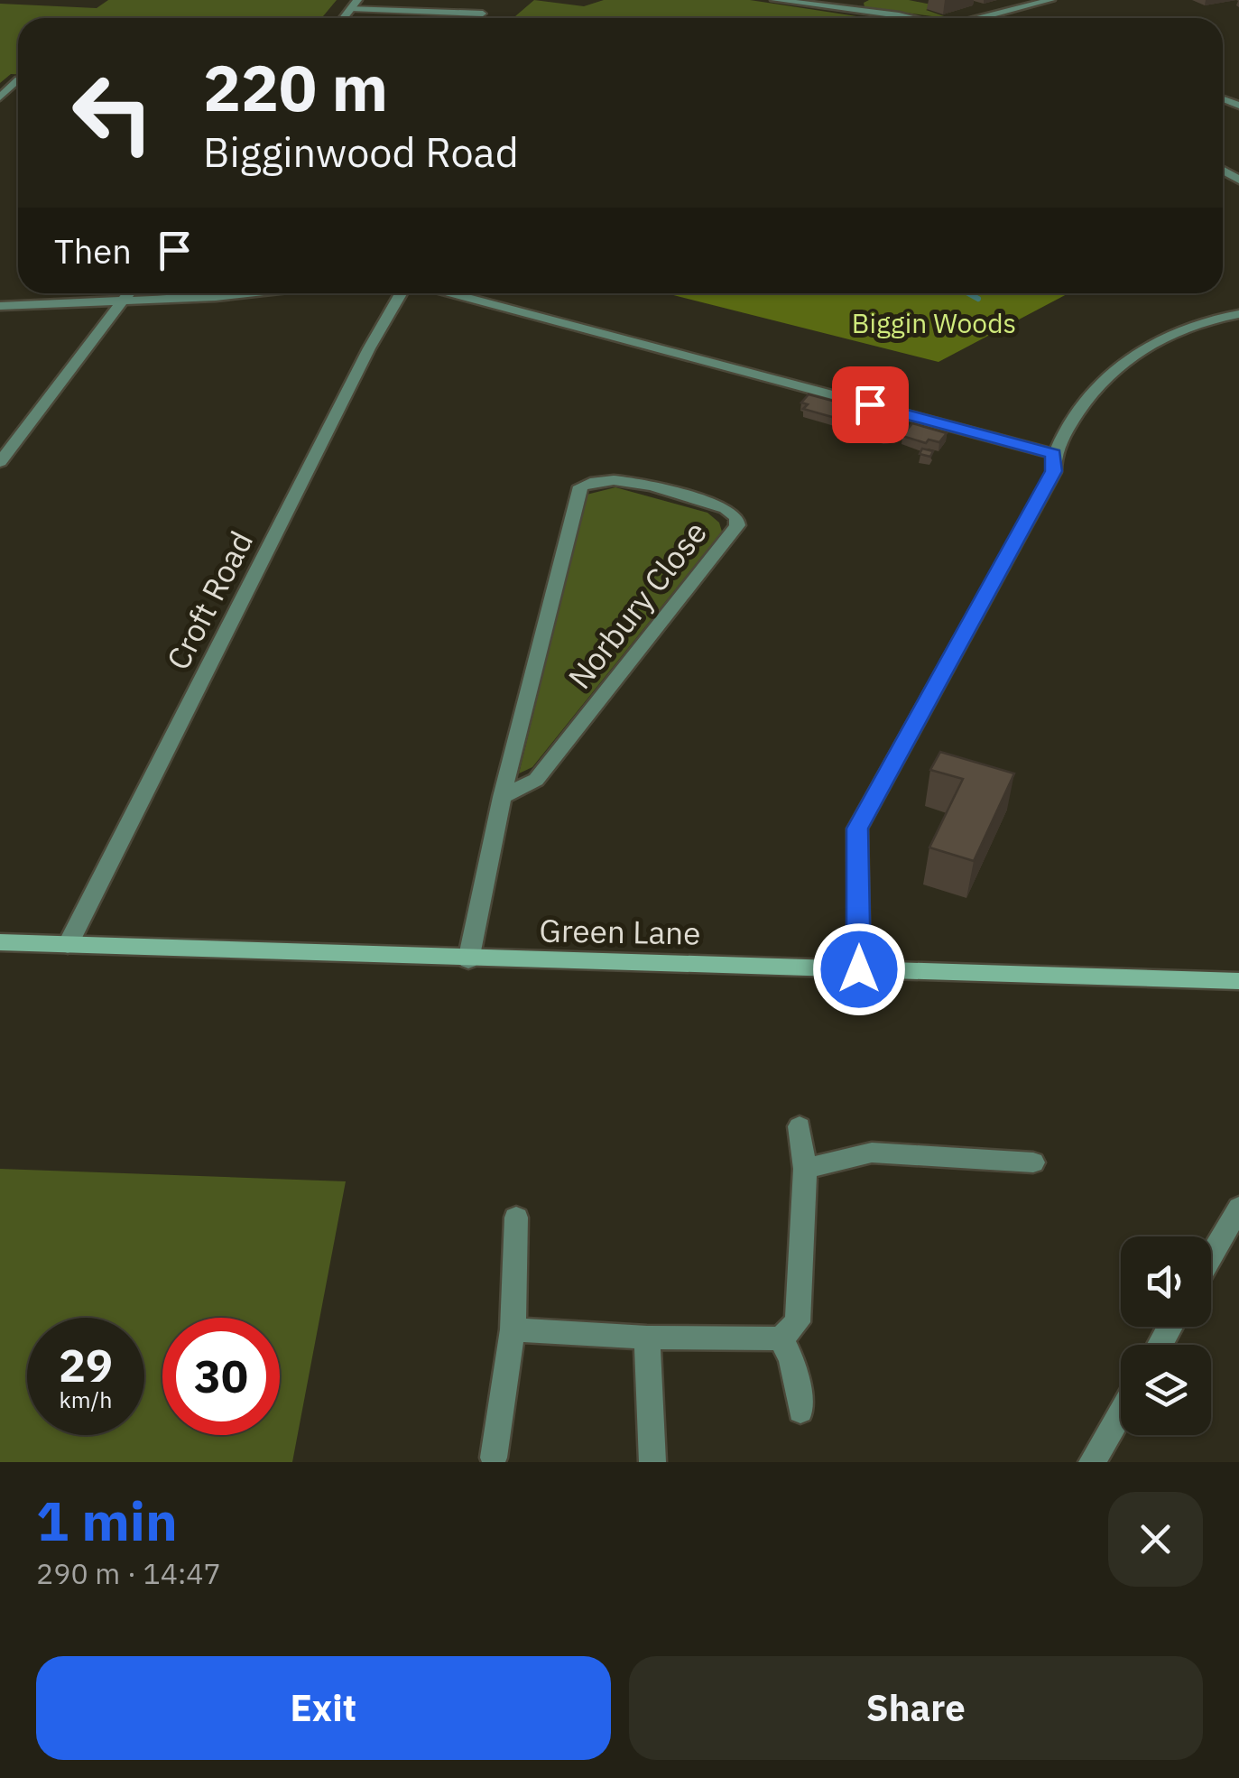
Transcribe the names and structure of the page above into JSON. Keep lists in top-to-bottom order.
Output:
{
  "streets": {
    "main road": ["Green Lane"],
    "street": ["Croft Road", "Norbury Close"]
  },
  "crossings": [
    ["Croft Road", "Green Lane"],
    ["Norbury Close", "Green Lane"]
  ],
  "parks": ["Biggin Woods"],
  "page": {
    "turn": ["220 m", "Bigginwood Road"],
    "then": "Then",
    "speed": "29 km/h",
    "limit": "30",
    "heading": ["1 min", "290 m · 14:47"],
    "buttons": ["Exit", "Share"]
  }
}
